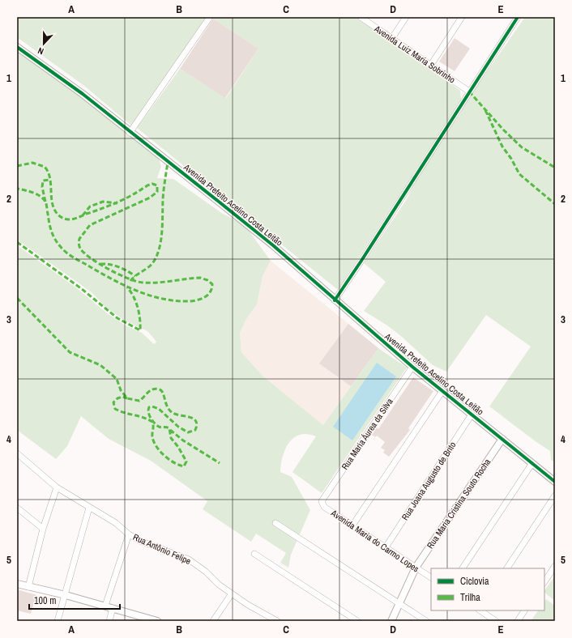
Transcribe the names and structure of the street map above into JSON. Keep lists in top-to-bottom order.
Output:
{
  "streets": {
    "street": [
      "Avenida Luiz Maria Sobrinho",
      "Avenida Prefeito Acelino Costa Leitão",
      "Rua Maria Áurea da Silva",
      "Rua Joana Augusto de Brito",
      "Rua Maria Cristina Souto Rocha",
      "Avenida Maria do Carmo Lopes",
      "Rua Antônio Felipe"
    ]
  },
  "crossings": [
    ["Avenida Prefeito Acelino Costa Leitão", "Rua Maria Áurea da Silva"],
    ["Avenida Prefeito Acelino Costa Leitão", "Rua Joana Augusto de Brito"],
    ["Avenida Prefeito Acelino Costa Leitão", "Rua Maria Cristina Souto Rocha"],
    ["Rua Maria Áurea da Silva", "Avenida Maria do Carmo Lopes"],
    ["Rua Joana Augusto de Brito", "Avenida Maria do Carmo Lopes"],
    ["Rua Maria Cristina Souto Rocha", "Avenida Maria do Carmo Lopes"]
  ],
  "legend": ["Ciclovia", "Trilha"],
  "scale_bar": "100 m",
  "north": "bottom",
  "grid": {
    "columns": [
      "A",
      "B",
      "C",
      "D",
      "E"
    ],
    "rows": [
      "1",
      "2",
      "3",
      "4",
      "5"
    ]
  }
}
